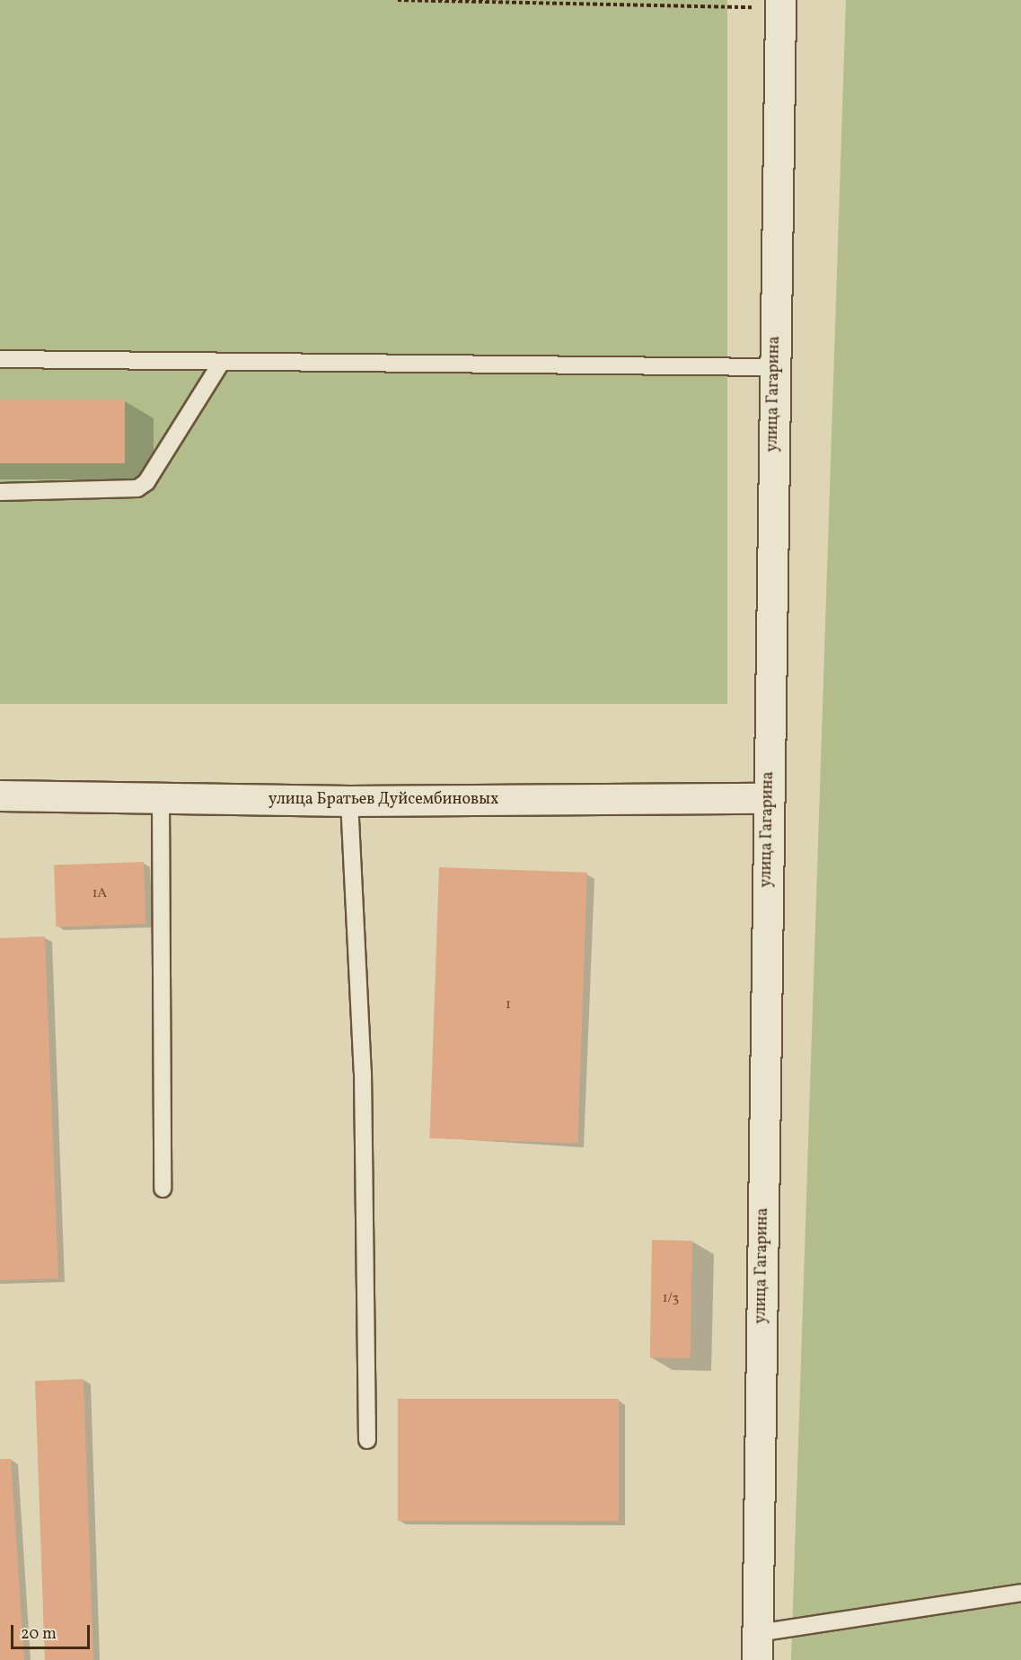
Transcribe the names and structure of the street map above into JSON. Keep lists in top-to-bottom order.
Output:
{
  "streets": {
    "street": ["улица Гагарина", "улица Братьев Дуйсембиновых"]
  },
  "crossings": [
    ["улица Гагарина", "улица Братьев Дуйсембиновых"]
  ],
  "house_numbers": ["1А", "1", "1/3"],
  "scale_bar": "20 m"
}
